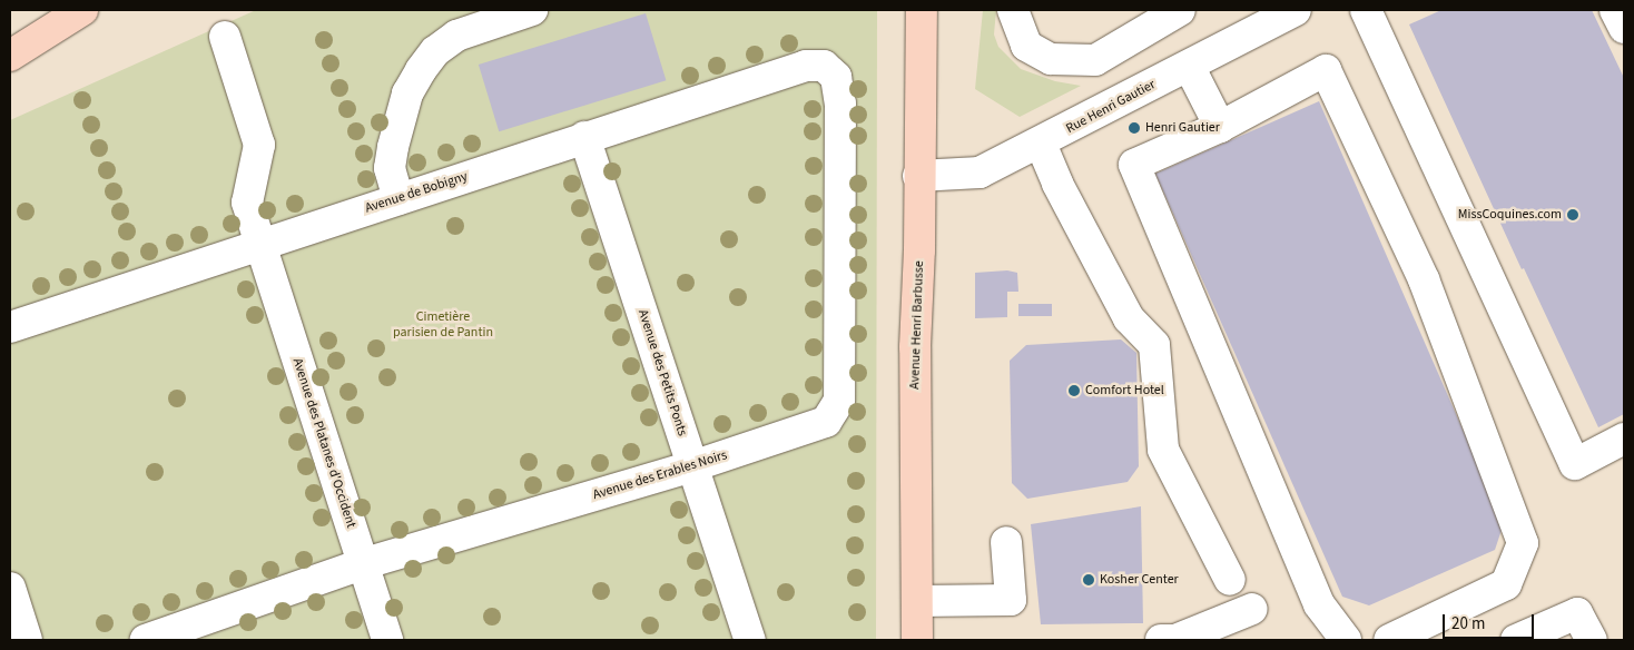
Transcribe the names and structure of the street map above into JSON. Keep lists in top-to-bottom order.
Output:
{
  "streets": {
    "main road": ["Avenue Henri Barbusse"],
    "street": [
      "Rue Henri Gautier",
      "Avenue de Bobigny",
      "Avenue des Petits Ponts",
      "Avenue des Platanes d'Occident",
      "Avenue des Erables Noirs"
    ]
  },
  "crossings": [
    ["Rue Henri Gautier", "Avenue Henri Barbusse"],
    ["Avenue de Bobigny", "Avenue des Petits Ponts"],
    ["Avenue de Bobigny", "Avenue des Platanes d'Occident"],
    ["Avenue de Bobigny", "Avenue des Erables Noirs"],
    ["Avenue des Petits Ponts", "Avenue des Erables Noirs"],
    ["Avenue des Platanes d'Occident", "Avenue des Erables Noirs"]
  ],
  "parks": ["Cimetière parisien de Pantin"],
  "places": [
    "Henri Gautier",
    "MissCoquines.com",
    "Comfort Hotel",
    "Kosher Center"
  ],
  "scale_bar": "20 m"
}
